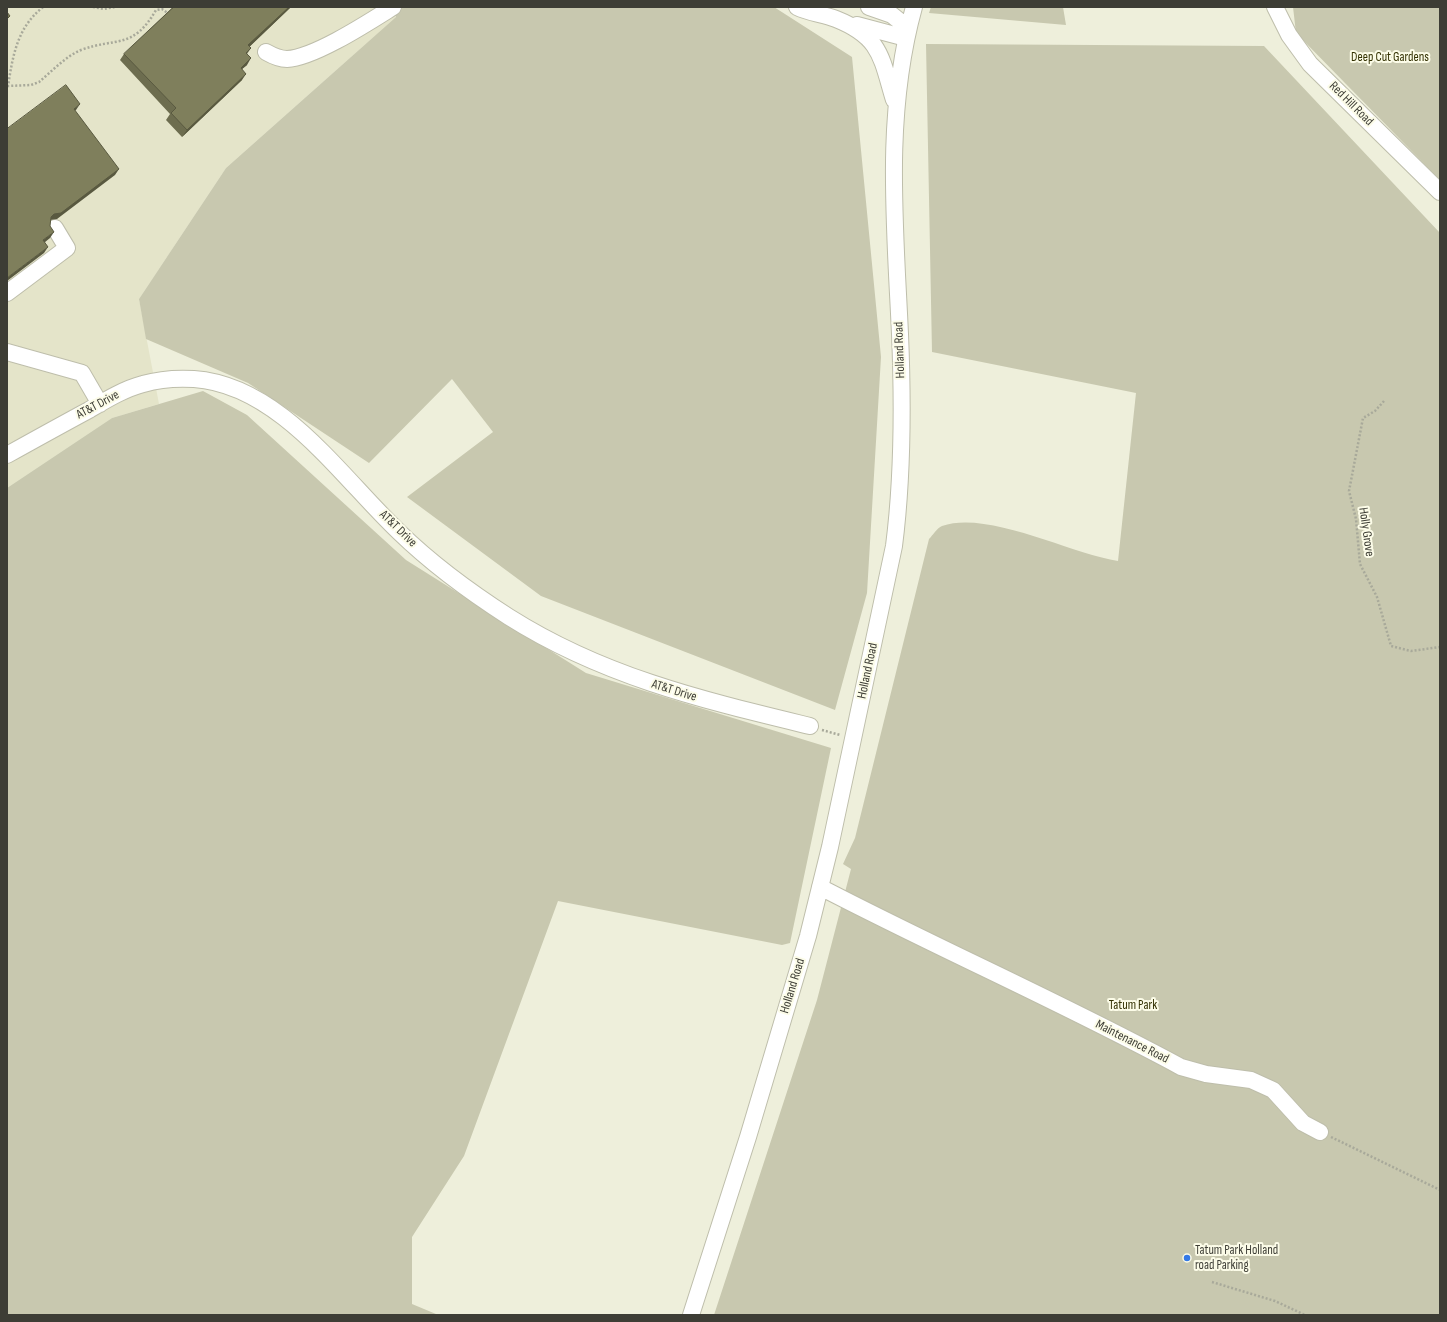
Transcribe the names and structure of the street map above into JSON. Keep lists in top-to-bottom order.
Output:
{
  "streets": {
    "street": [
      "Red Hill Road",
      "Holland Road",
      "AT&T Drive",
      "Maintenance Road"
    ],
    "path": ["Holly Grove"]
  },
  "crossings": [
    ["Holland Road", "Maintenance Road"]
  ],
  "parks": ["Deep Cut Gardens", "Tatum Park"],
  "places": ["Tatum Park Holland road Parking"]
}
